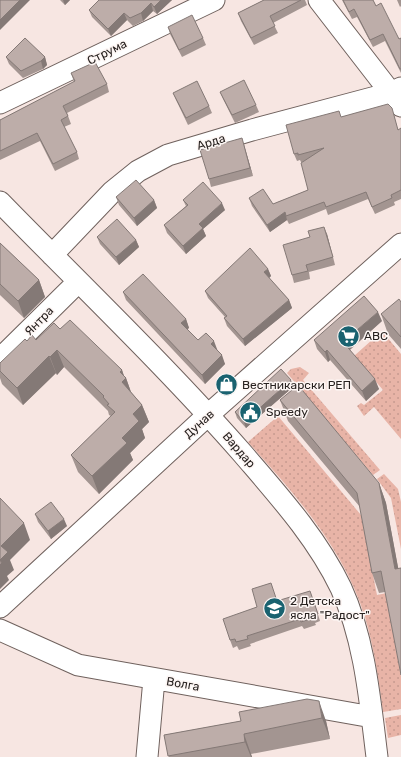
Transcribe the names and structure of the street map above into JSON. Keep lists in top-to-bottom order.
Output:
{
  "streets": {
    "street": [
      "Струма",
      "Арда",
      "Янтра",
      "Дунав",
      "Вардар",
      "Волга"
    ]
  },
  "crossings": [
    ["Арда", "Вардар"],
    ["Янтра", "Вардар"],
    ["Дунав", "Вардар"],
    ["Вардар", "Волга"]
  ],
  "places": {
    "supermarket": ["ABC"],
    "shop": ["Вестникарски РЕП"],
    "public building": ["Speedy"],
    "school or university": ["2 Детска ясла \"Радост\""]
  }
}
